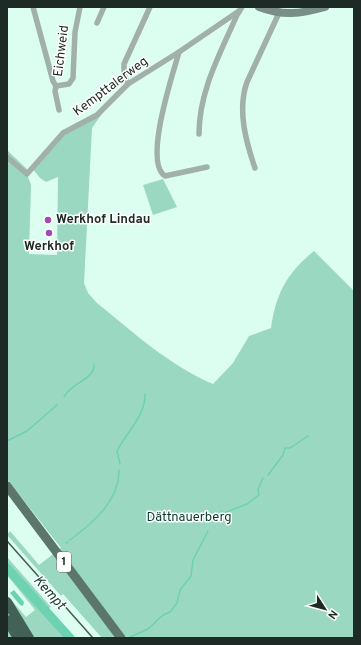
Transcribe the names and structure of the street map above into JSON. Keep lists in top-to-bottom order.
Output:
{
  "streets": {
    "main road": ["1"],
    "street": ["Eichweid", "Kempttalerweg"]
  },
  "water": ["Kempt"],
  "parks": ["Dättnauerberg"],
  "places": ["Werkhof Lindau", "Werkhof"],
  "north": "bottom right"
}
